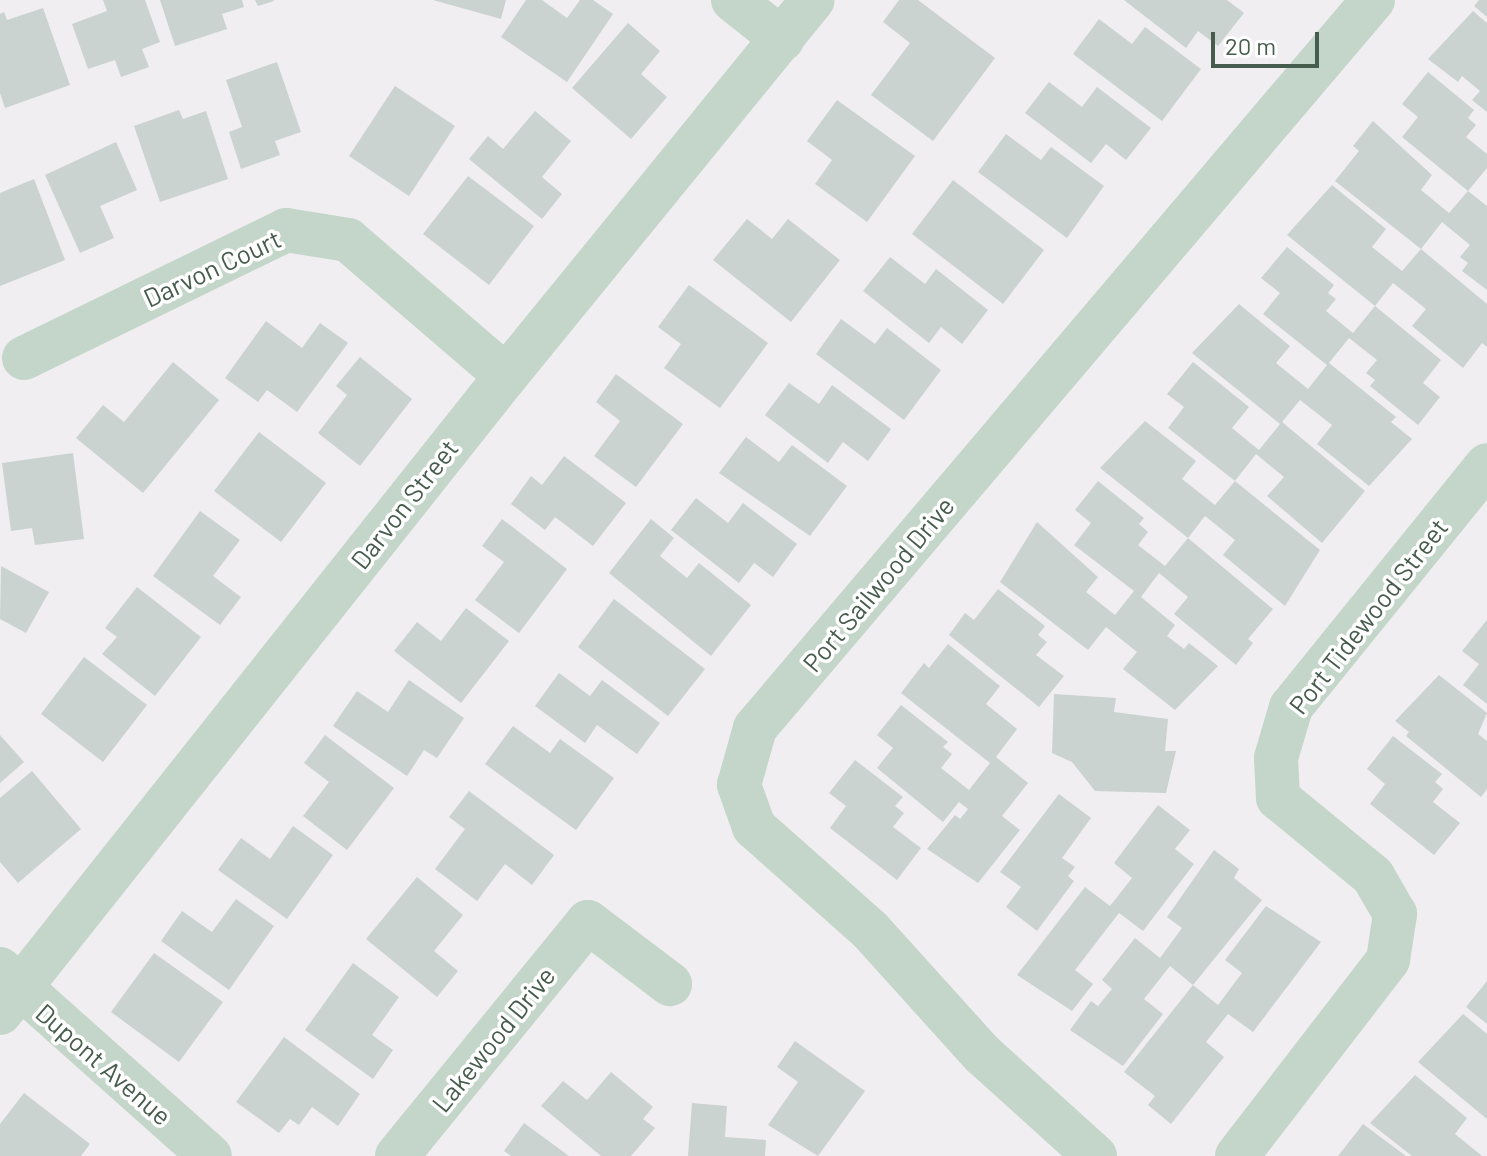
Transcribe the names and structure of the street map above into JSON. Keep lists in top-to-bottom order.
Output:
{
  "streets": {
    "street": [
      "Darvon Court",
      "Darvon Street",
      "Port Sailwood Drive",
      "Port Tidewood Street",
      "Lakewood Drive",
      "Dupont Avenue"
    ]
  },
  "crossings": [
    ["Darvon Court", "Darvon Street"],
    ["Darvon Street", "Dupont Avenue"]
  ],
  "scale_bar": "20 m"
}
